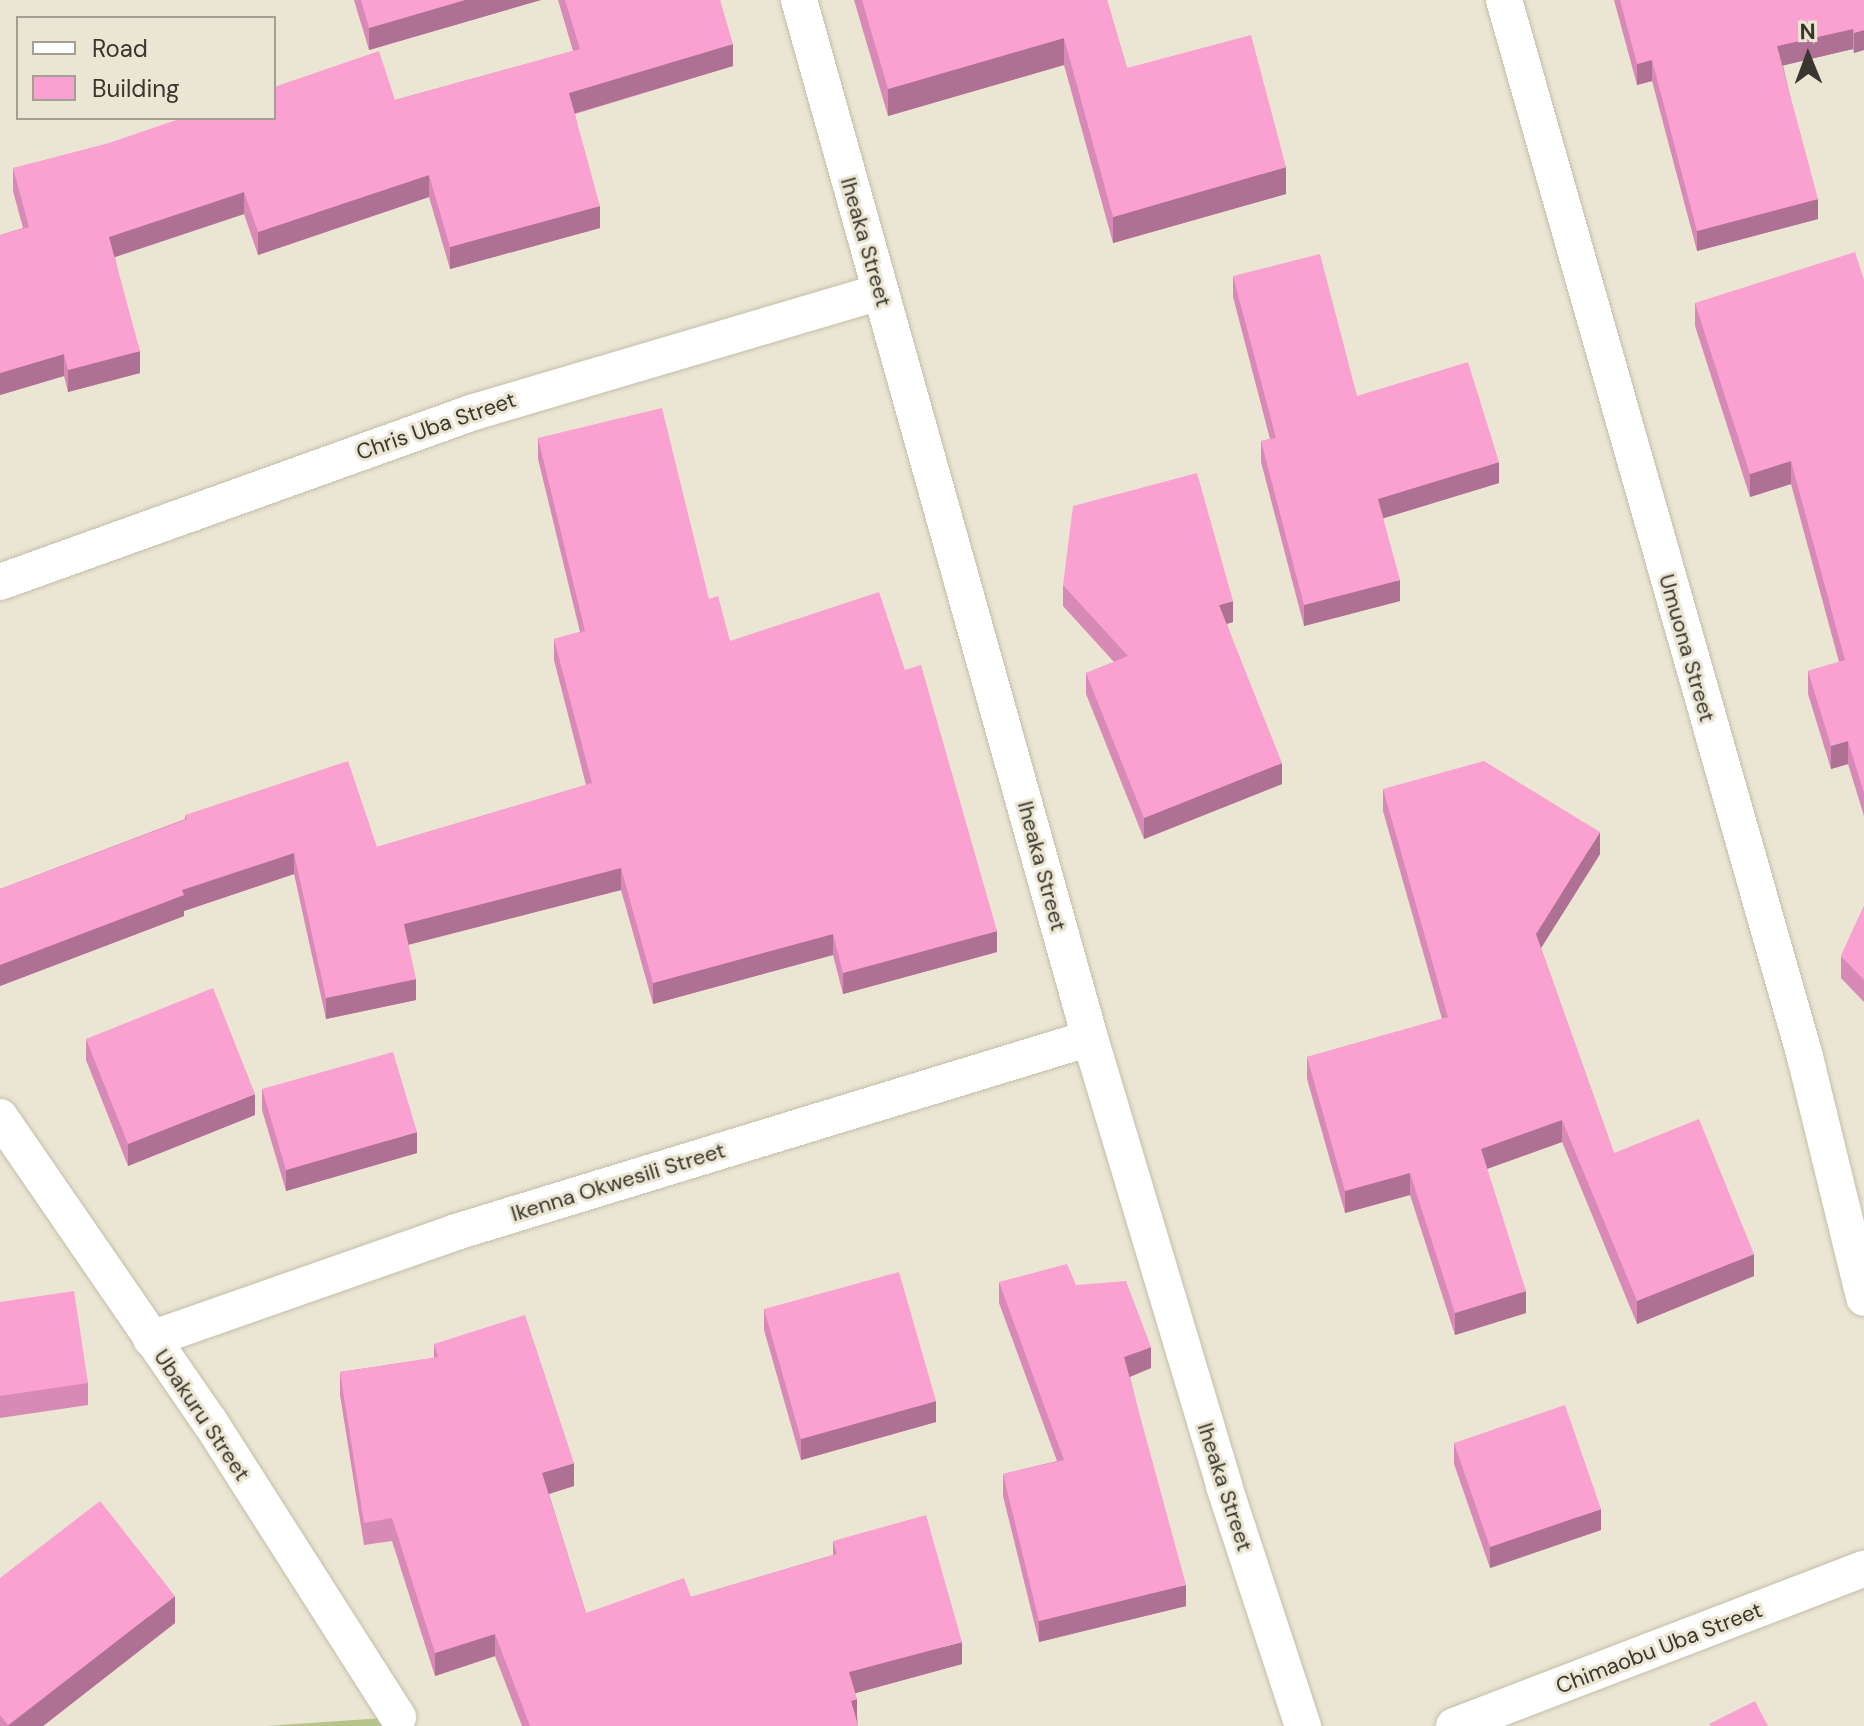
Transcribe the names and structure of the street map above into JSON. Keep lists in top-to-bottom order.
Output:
{
  "streets": {
    "street": [
      "Iheaka Street",
      "Chris Uba Street",
      "Umuona Street",
      "Ikenna Okwesili Street",
      "Ubakuru Street",
      "Chimaobu Uba Street"
    ]
  },
  "crossings": [
    ["Iheaka Street", "Chris Uba Street"],
    ["Iheaka Street", "Ikenna Okwesili Street"],
    ["Ikenna Okwesili Street", "Ubakuru Street"]
  ],
  "legend": ["Road", "Building"],
  "north": "top"
}
